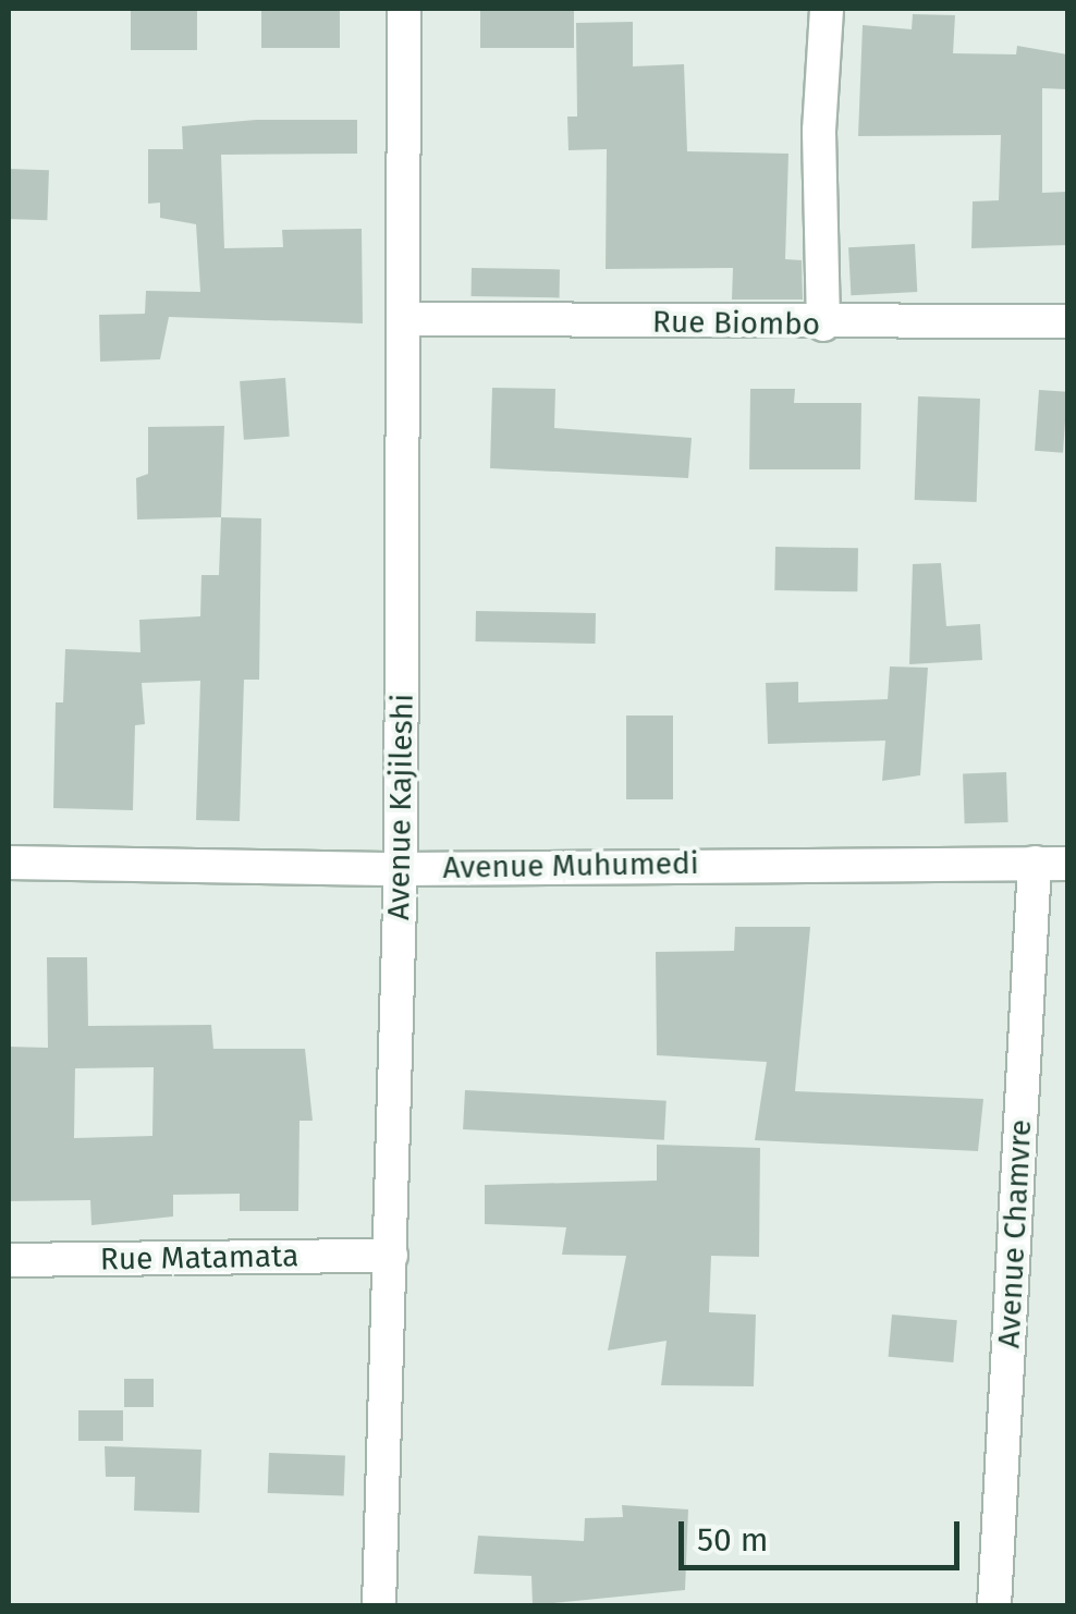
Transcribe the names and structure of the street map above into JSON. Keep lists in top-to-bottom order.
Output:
{
  "streets": {
    "street": [
      "Rue Biombo",
      "Avenue Kajileshi",
      "Avenue Muhumedi",
      "Avenue Chamvre",
      "Rue Matamata"
    ]
  },
  "crossings": [
    ["Rue Biombo", "Avenue Kajileshi"],
    ["Avenue Kajileshi", "Avenue Muhumedi"],
    ["Avenue Kajileshi", "Rue Matamata"],
    ["Avenue Muhumedi", "Avenue Chamvre"]
  ],
  "scale_bar": "50 m"
}
